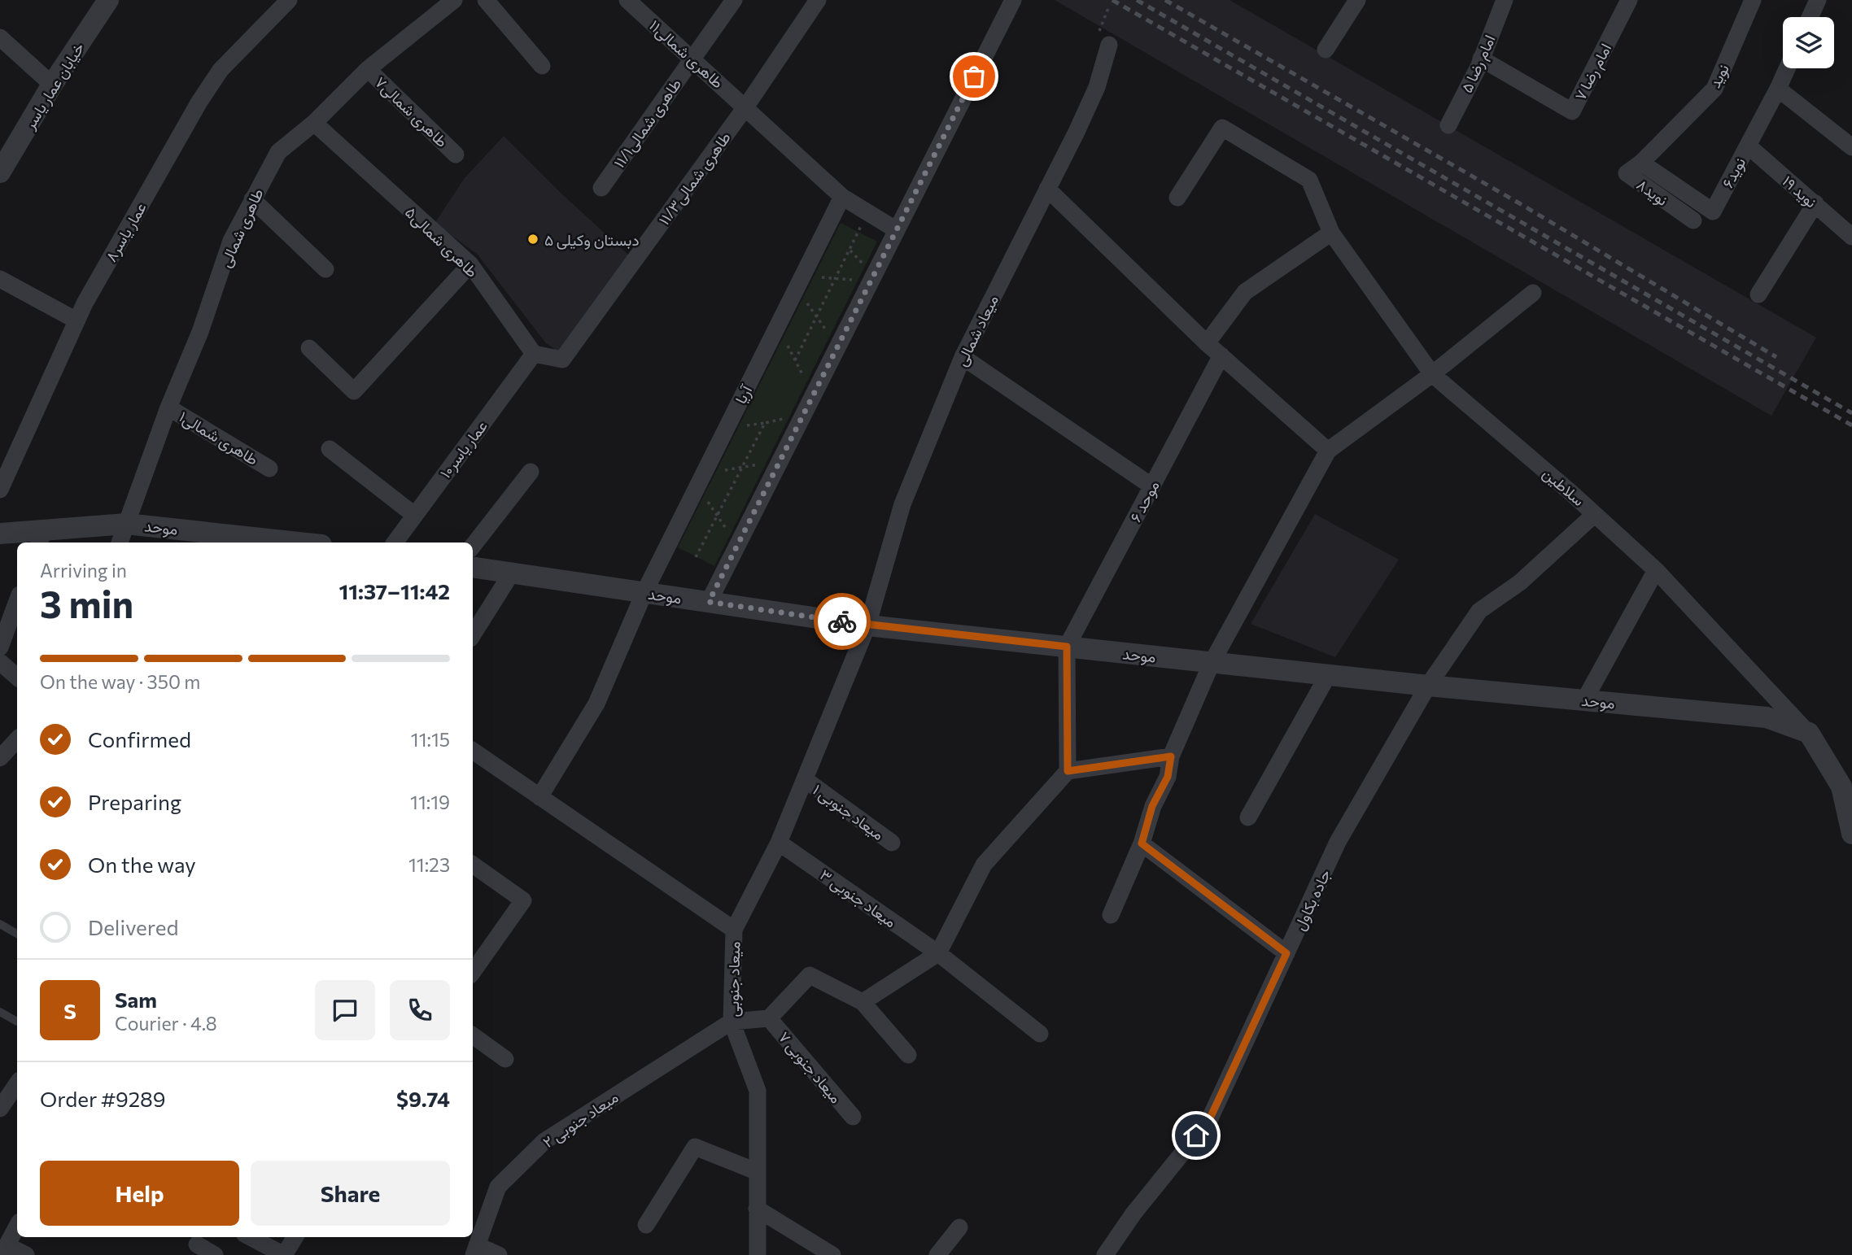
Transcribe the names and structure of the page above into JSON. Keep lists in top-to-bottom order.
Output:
{
  "streets": {
    "street": [
      "طاهری شمالی۱۱",
      "امام رضا ۵",
      "امام رضا ۷",
      "نوید",
      "خیابان عمار یاسر",
      "طاهری شمالی۷",
      "طاهری شمالی۱۱/۱",
      "نوید۶",
      "طاهری شمالی۱۱/۳",
      "نوید ۱۹",
      "نوید۸",
      "طاهری شمالی",
      "عمار یاسر۸",
      "طاهری شمالی۵",
      "میعاد شمالی",
      "آریا",
      "طاهری شمالی۱",
      "عمار یاسر۱۰",
      "سلاطین",
      "موحد ۶",
      "موحد",
      "میعاد جنوبی ۱",
      "میعاد جنوبی ۳",
      "جاده بکاول",
      "میعاد جنوبی",
      "میعاد جنوبی ۷",
      "میعاد جنوبی ۲"
    ]
  },
  "crossings": [
    ["طاهری شمالی۱۱", "طاهری شمالی۱۱/۱"],
    ["طاهری شمالی۱۱", "طاهری شمالی۱۱/۳"],
    ["طاهری شمالی۱۱", "آریا"],
    ["امام رضا ۵", "امام رضا ۷"],
    ["نوید", "نوید۶"],
    ["نوید", "نوید۸"],
    ["طاهری شمالی۷", "طاهری شمالی"],
    ["نوید۶", "نوید ۱۹"],
    ["نوید۶", "نوید۸"],
    ["طاهری شمالی۱۱/۳", "طاهری شمالی۵"],
    ["طاهری شمالی۱۱/۳", "عمار یاسر۱۰"],
    ["طاهری شمالی", "طاهری شمالی۵"],
    ["طاهری شمالی", "طاهری شمالی۱"],
    ["طاهری شمالی", "موحد"],
    ["طاهری شمالی۵", "عمار یاسر۱۰"],
    ["میعاد شمالی", "موحد"],
    ["میعاد شمالی", "میعاد جنوبی"],
    ["آریا", "موحد"],
    ["سلاطین", "موحد"],
    ["سلاطین", "جاده بکاول"],
    ["موحد ۶", "موحد"],
    ["موحد", "جاده بکاول"],
    ["موحد", "میعاد جنوبی"],
    ["میعاد جنوبی ۱", "میعاد جنوبی"],
    ["میعاد جنوبی ۳", "میعاد جنوبی"],
    ["میعاد جنوبی", "میعاد جنوبی ۲"]
  ],
  "places": ["دبستان وکیلی ۵"],
  "page": {
    "heading": ["3 min", "Arriving in", "11:37–11:42"],
    "panel": [
      "Sam",
      "Courier · 4.8",
      "Order #9289",
      "$9.74"
    ],
    "bar": "On the way · 350 m",
    "list": [
      ["Confirmed", "11:15"],
      ["Preparing", "11:19"],
      ["On the way", "11:23"],
      "Delivered"
    ],
    "round": "S",
    "buttons": ["Help", "Share"]
  }
}
